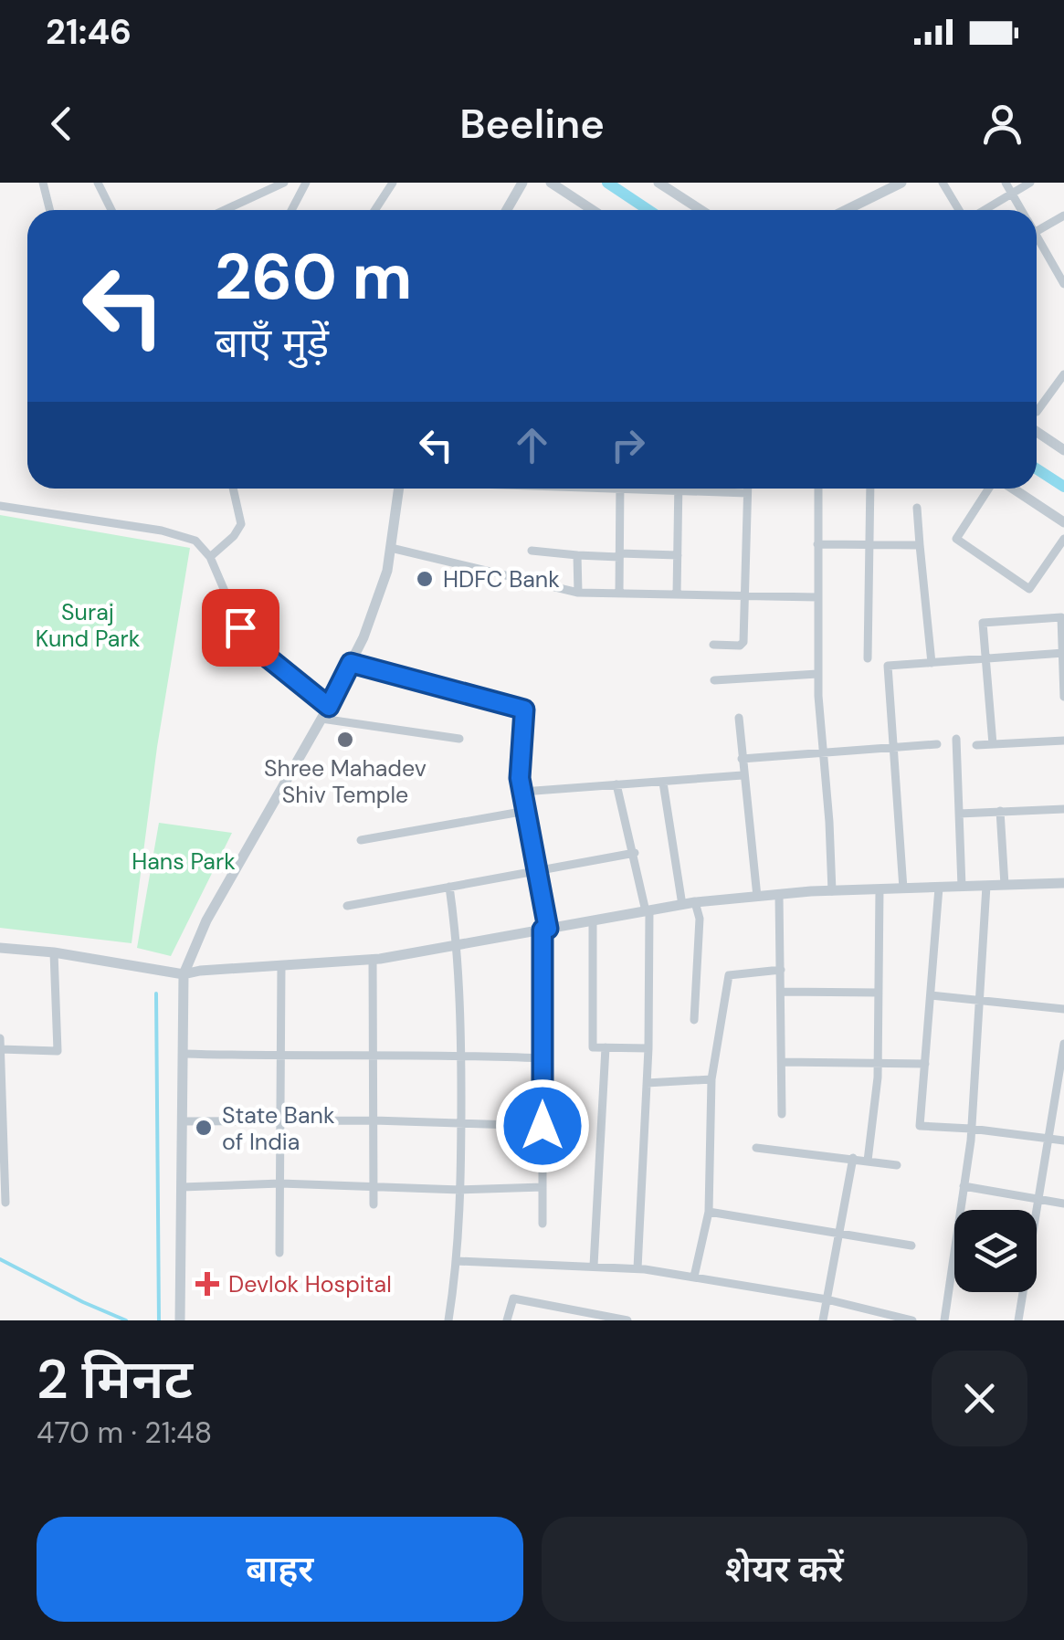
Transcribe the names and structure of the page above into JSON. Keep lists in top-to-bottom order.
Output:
{
  "parks": ["Suraj Kund Park", "Hans Park"],
  "places": {
    "other": ["HDFC Bank", "Shree Mahadev Shiv Temple", "State Bank of India"],
    "health": ["Devlok Hospital"]
  },
  "page": {
    "status": "21:46",
    "header": "Beeline",
    "turn": ["260 m", "बाएँ मुड़ें"],
    "heading": ["2 मिनट", "470 m · 21:48"],
    "buttons": ["बाहर", "शेयर करें"]
  }
}
